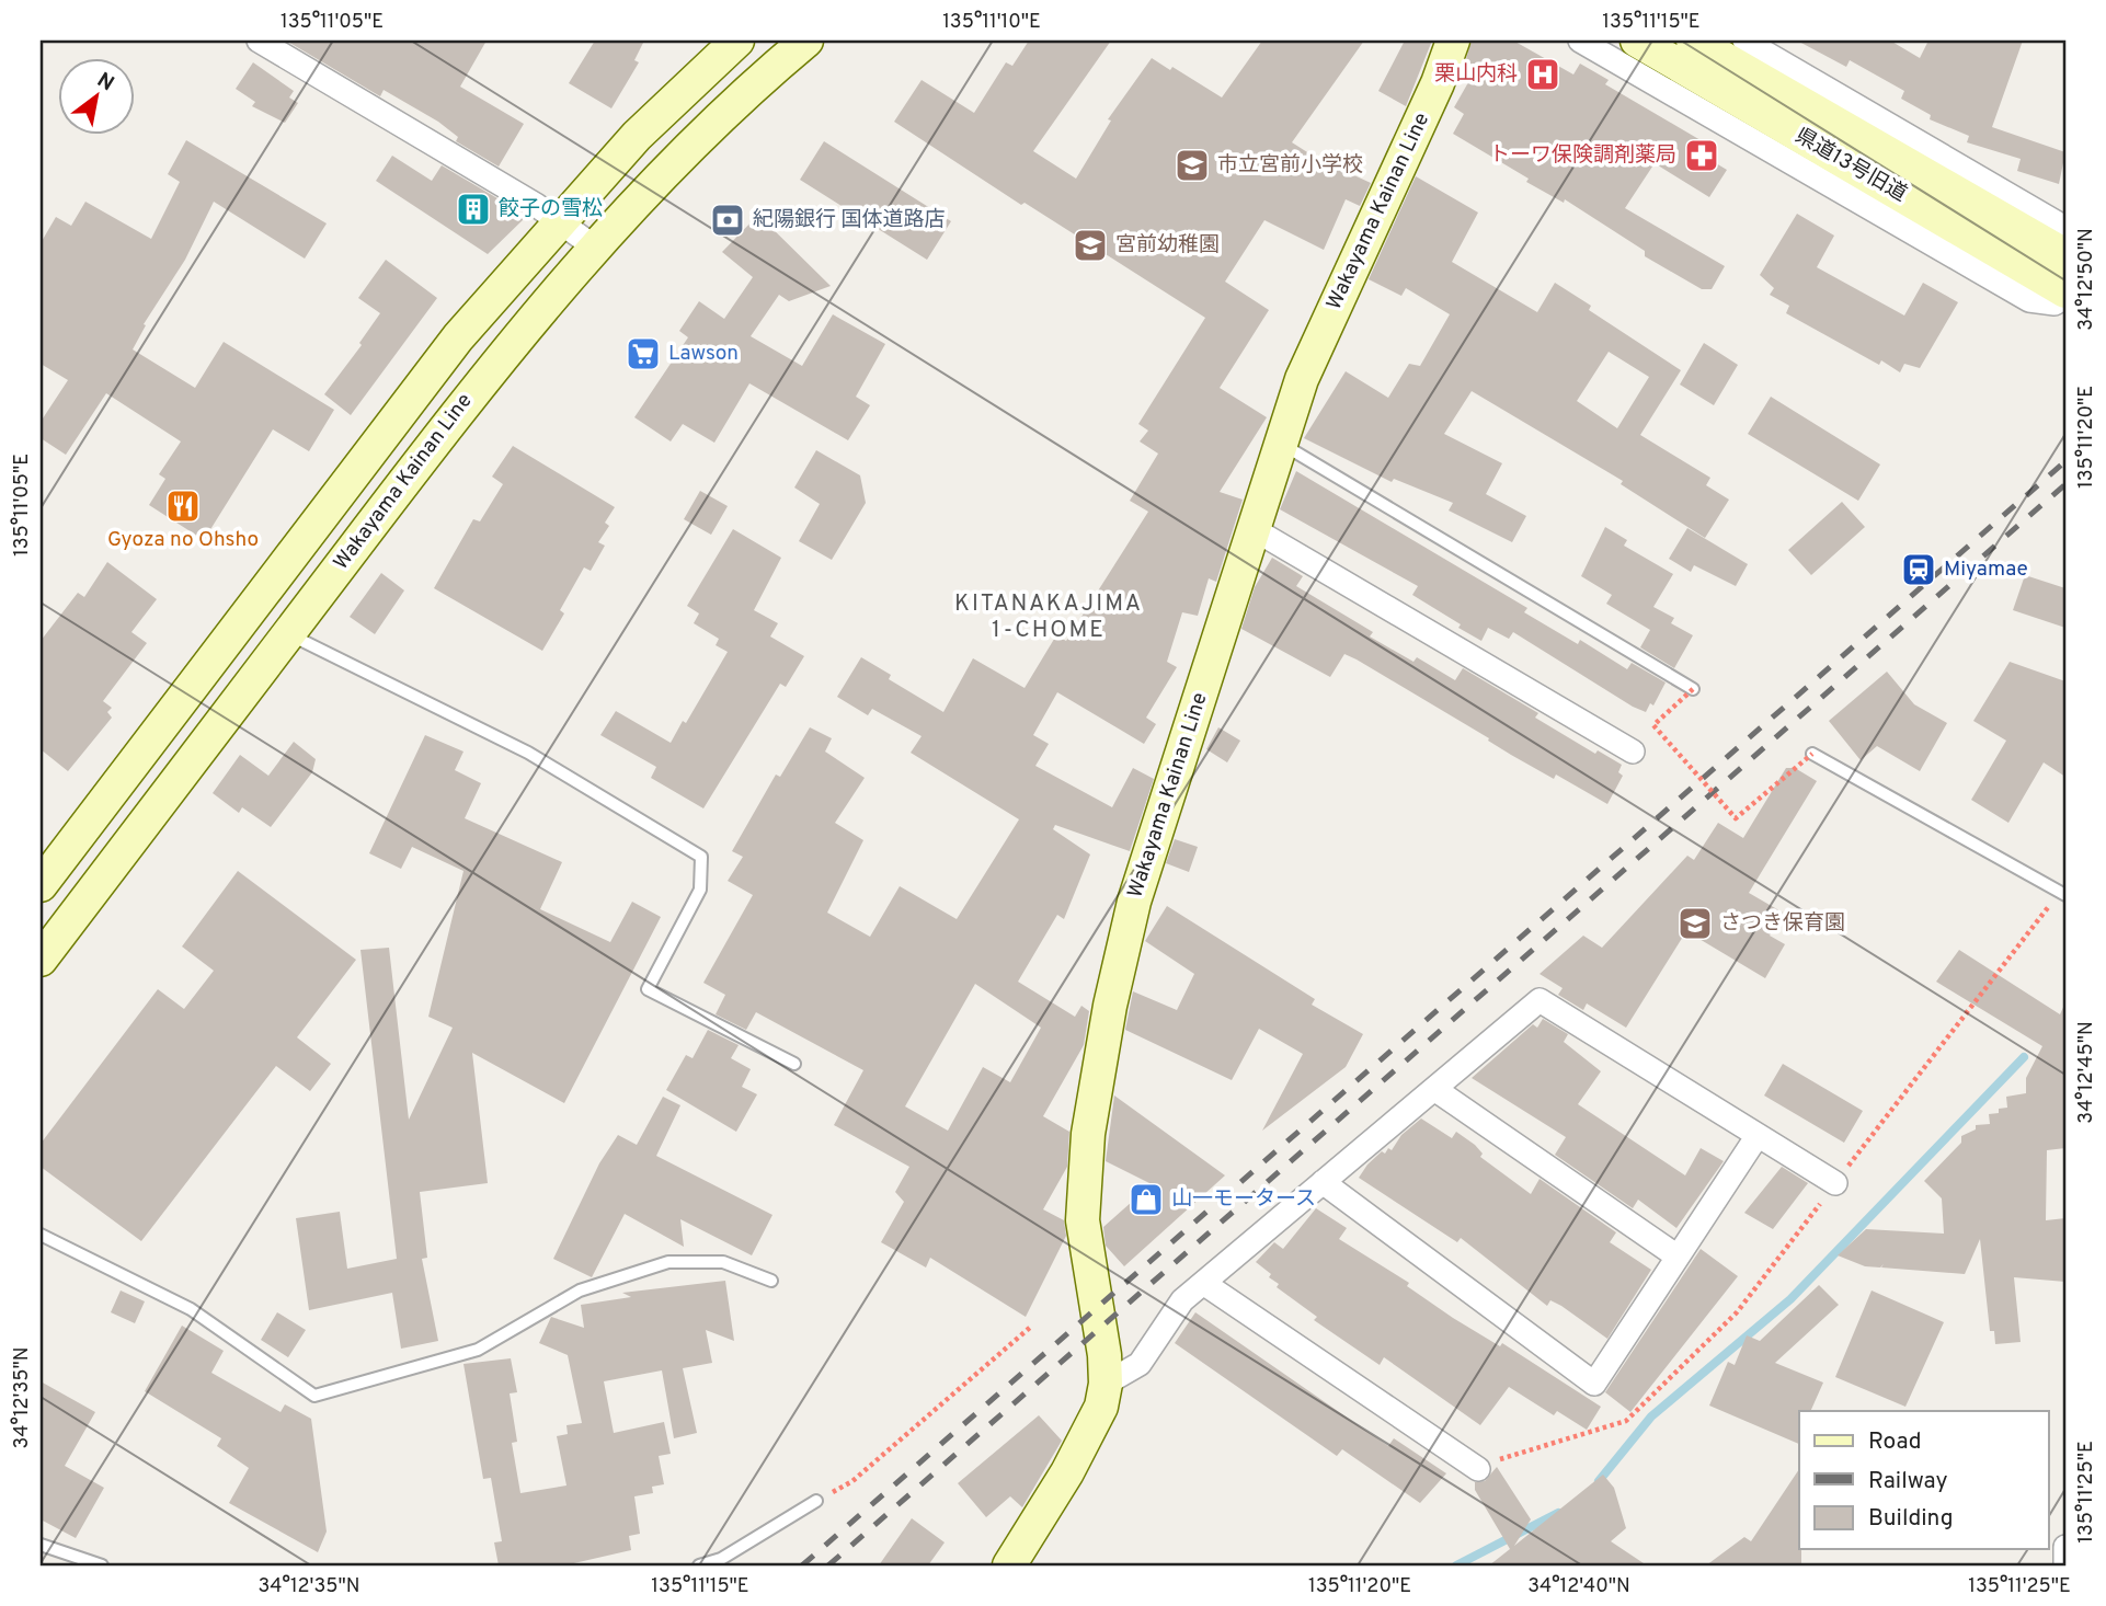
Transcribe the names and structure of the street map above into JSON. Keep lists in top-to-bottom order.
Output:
{
  "streets": {
    "main road": ["県道13号旧道", "Wakayama Kainan Line"]
  },
  "districts": ["KITANAKAJIMA 1-CHOME"],
  "places": {
    "hospital": ["栗山内科"],
    "pharmacy": ["トーワ保険調剤薬局"],
    "school or university": ["市立宮前小学校", "宮前幼稚園", "さつき保育園"],
    "building": ["餃子の雪松"],
    "bank": ["紀陽銀行 国体道路店"],
    "supermarket": ["Lawson"],
    "restaurant": ["Gyoza no Ohsho"],
    "station": ["Miyamae"],
    "shop": ["山一モータース"]
  },
  "legend": ["Road", "Railway", "Building"],
  "north": "top right",
  "coordinates": [
    "135°11'05\"E",
    "135°11'10\"E",
    "135°11'15\"E",
    "34°12'50\"N",
    "135°11'20\"E",
    "34°12'45\"N",
    "34°12'35\"N",
    "135°11'25\"E",
    "34°12'40\"N"
  ]
}
